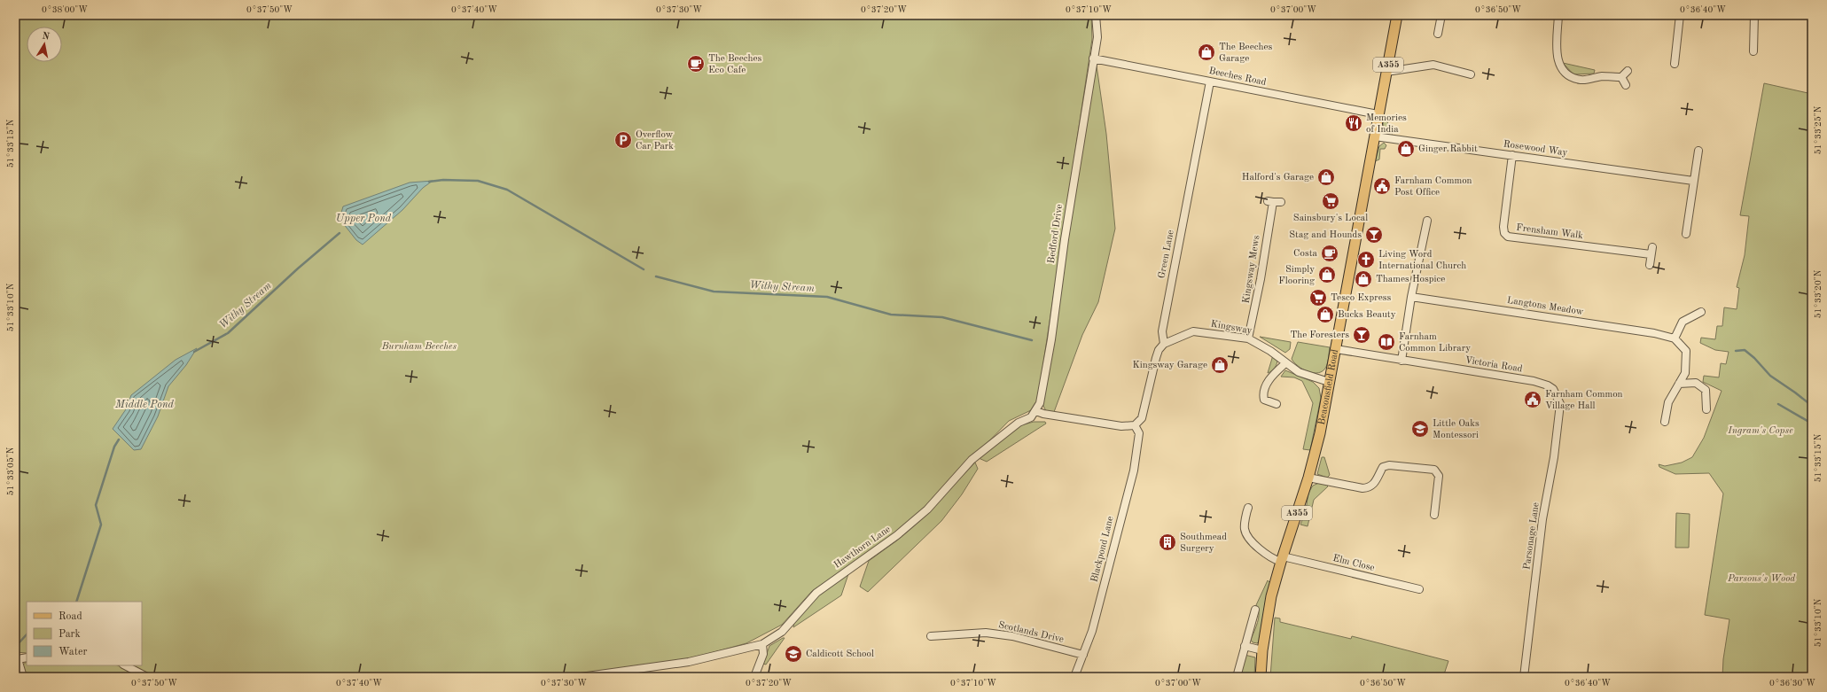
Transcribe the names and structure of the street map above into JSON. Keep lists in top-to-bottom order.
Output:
{
  "streets": {
    "main road": ["A355", "Beaconsfield Road"],
    "street": [
      "Beeches Road",
      "Rosewood Way",
      "Frensham Walk",
      "Bedford Drive",
      "Green Lane",
      "Kingsway Mews",
      "Langtons Meadow",
      "Kingsway",
      "Victoria Road",
      "Parsonage Lane",
      "Hawthorn Lane",
      "Blackpond Lane",
      "Elm Close",
      "Scotlands Drive"
    ]
  },
  "crossings": [
    ["Beeches Road", "Bedford Drive"],
    ["Beeches Road", "Green Lane"],
    ["Beeches Road", "Beaconsfield Road"],
    ["Rosewood Way", "Frensham Walk"],
    ["Rosewood Way", "Beaconsfield Road"],
    ["Bedford Drive", "Hawthorn Lane"],
    ["Green Lane", "Kingsway"],
    ["Kingsway Mews", "Kingsway"],
    ["Kingsway", "Beaconsfield Road"],
    ["Victoria Road", "Beaconsfield Road"],
    ["Victoria Road", "Parsonage Lane"],
    ["Beaconsfield Road", "Elm Close"],
    ["Blackpond Lane", "Scotlands Drive"]
  ],
  "water": ["Upper Pond", "Withy Stream", "Middle Pond"],
  "parks": ["Burnham Beeches", "Ingram's Copse", "Parsons's Wood"],
  "places": {
    "shop": [
      "The Beeches Garage",
      "Ginger Rabbit",
      "Halford's Garage",
      "Simply Flooring",
      "Thames Hospice",
      "Bucks Beauty",
      "Kingsway Garage"
    ],
    "cafe": ["The Beeches Eco Cafe", "Costa"],
    "restaurant": ["Memories of India"],
    "parking": ["Overflow Car Park"],
    "public building": ["Farnham Common Post Office", "Farnham Common Village Hall"],
    "supermarket": ["Sainsbury's Local", "Tesco Express"],
    "bar": ["Stag and Hounds", "The Foresters"],
    "church": ["Living Word International Church"],
    "library": ["Farnham Common Library"],
    "school or university": ["Little Oaks Montessori", "Caldicott School"],
    "building": ["Southmead Surgery"]
  },
  "legend": ["Road", "Park", "Water"],
  "north": "top",
  "coordinates": [
    "0°38'00\"W",
    "0°37'50\"W",
    "0°37'40\"W",
    "0°37'30\"W",
    "0°37'20\"W",
    "0°37'10\"W",
    "0°37'00\"W",
    "0°36'50\"W",
    "0°36'40\"W",
    "51°33'25\"N",
    "51°33'15\"N",
    "51°33'20\"N",
    "51°33'10\"N",
    "51°33'05\"N",
    "0°36'30\"W"
  ]
}
